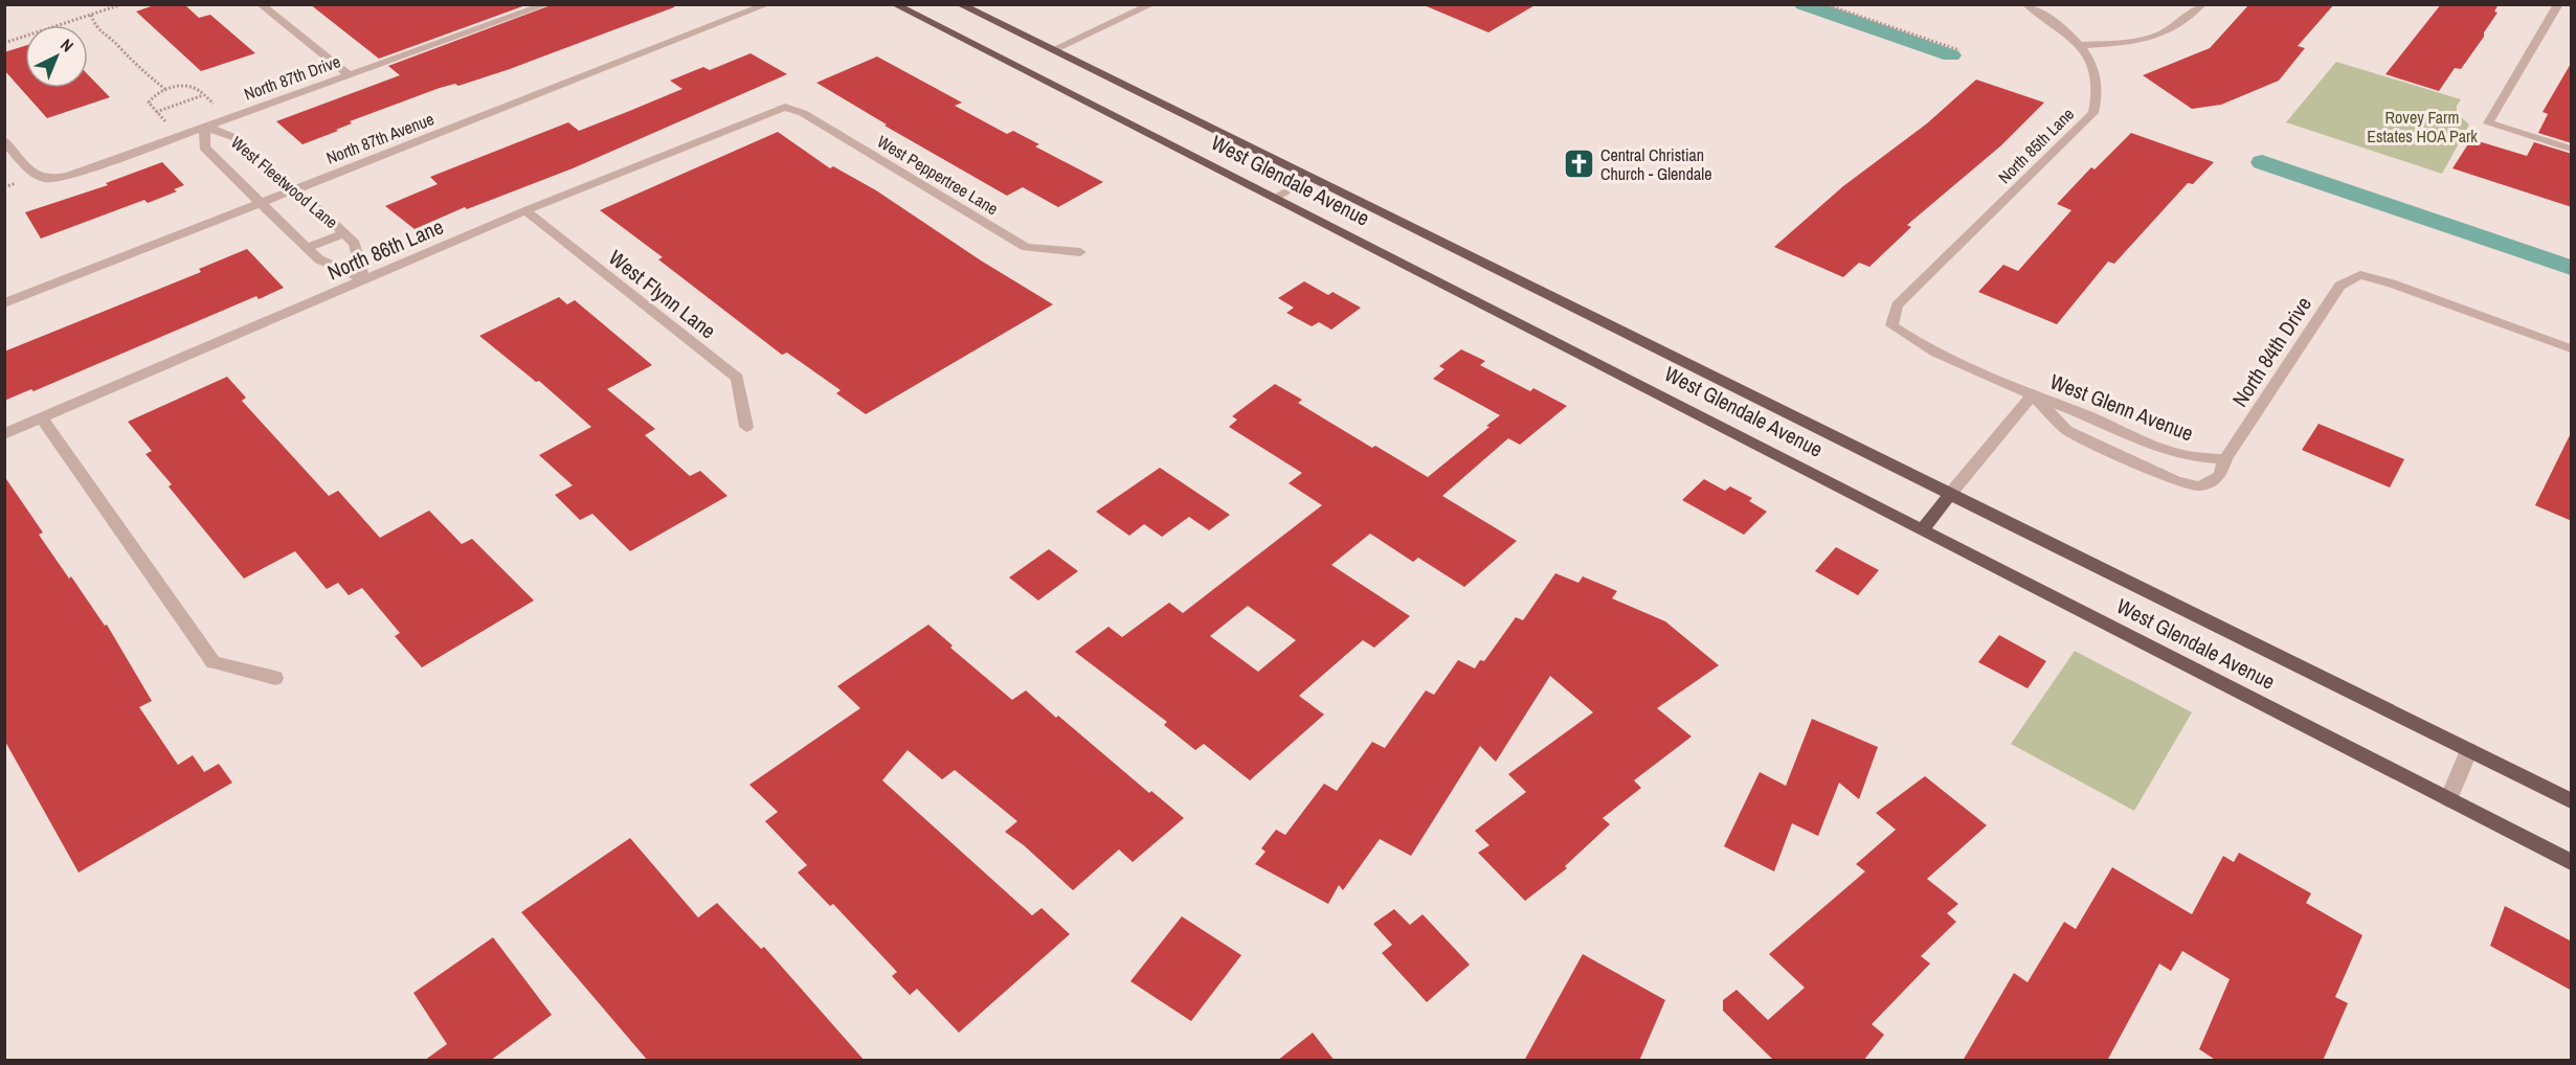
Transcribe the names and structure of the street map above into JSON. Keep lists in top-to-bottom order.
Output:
{
  "streets": {
    "main road": ["West Glendale Avenue"],
    "street": [
      "North 87th Drive",
      "North 87th Avenue",
      "North 85th Lane",
      "West Peppertree Lane",
      "West Fleetwood Lane",
      "North 86th Lane",
      "West Flynn Lane",
      "North 84th Drive",
      "West Glenn Avenue"
    ]
  },
  "crossings": [
    ["North 87th Drive", "West Fleetwood Lane"],
    ["North 87th Avenue", "West Fleetwood Lane"],
    ["North 85th Lane", "West Glenn Avenue"],
    ["West Peppertree Lane", "North 86th Lane"],
    ["West Fleetwood Lane", "North 86th Lane"],
    ["North 86th Lane", "West Flynn Lane"],
    ["North 84th Drive", "West Glenn Avenue"]
  ],
  "parks": ["Rovey Farm Estates HOA Park"],
  "places": {
    "church": ["Central Christian Church - Glendale"]
  },
  "north": "top right"
}
